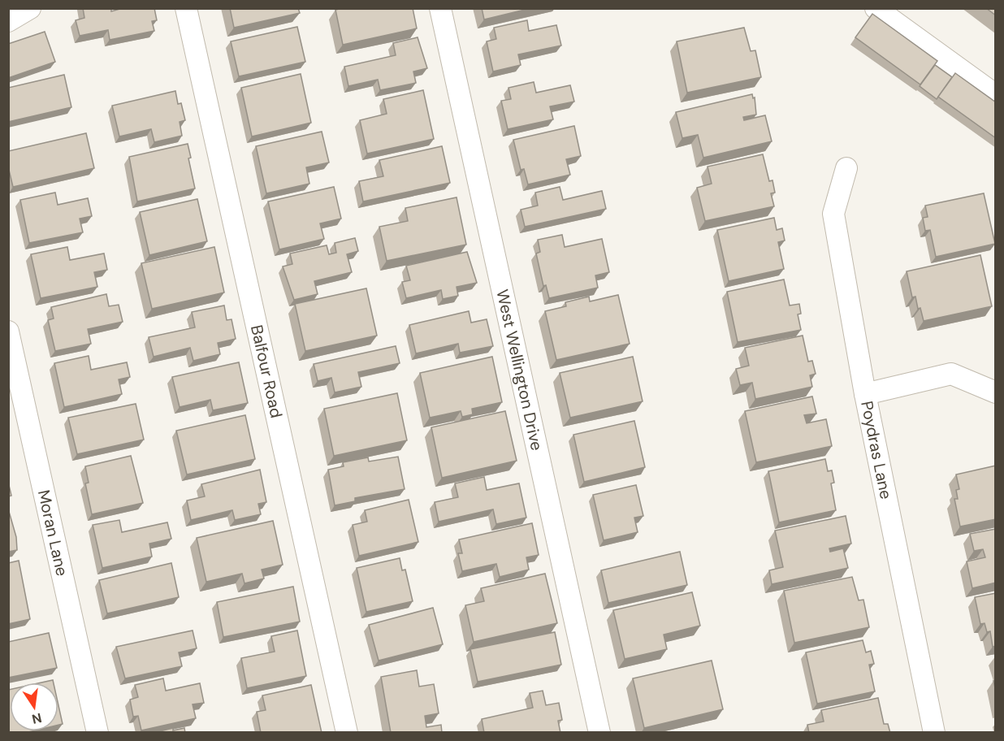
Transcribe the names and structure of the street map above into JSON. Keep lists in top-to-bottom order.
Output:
{
  "streets": {
    "street": [
      "Balfour Road",
      "West Wellington Drive",
      "Poydras Lane",
      "Moran Lane"
    ]
  },
  "north": "bottom"
}
